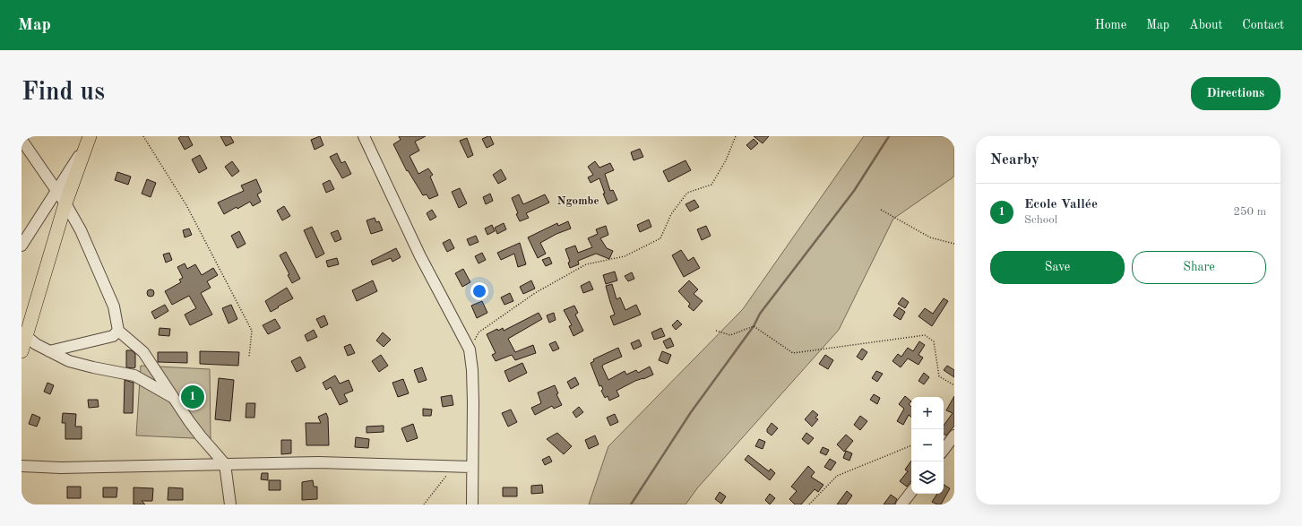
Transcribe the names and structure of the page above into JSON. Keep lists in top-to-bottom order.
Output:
{
  "districts": ["Ngombe"],
  "page": {
    "header": "Map",
    "nav": [
      "Home",
      "Map",
      "About",
      "Contact"
    ],
    "buttons": [
      "Directions",
      ["Save", "Share"]
    ],
    "title": "Find us",
    "heading": "Nearby",
    "list": [
      {
        "mark": "1",
        "name": "Ecole Vallée",
        "note": "School",
        "value": "250 m"
      }
    ],
    "pins": "1",
    "map_buttons": ["+", "−"]
  }
}
